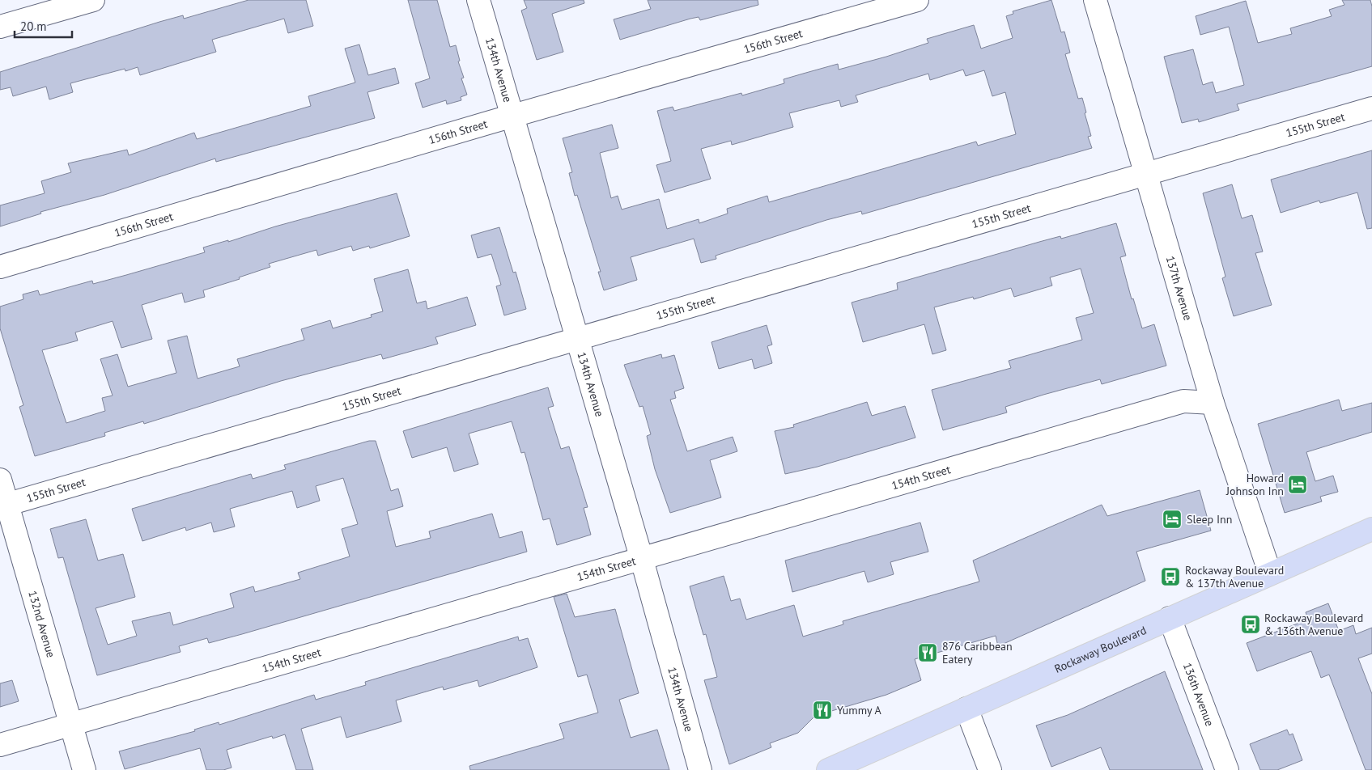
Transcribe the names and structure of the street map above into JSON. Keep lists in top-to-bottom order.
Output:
{
  "streets": {
    "main road": ["Rockaway Boulevard"],
    "street": [
      "156th Street",
      "134th Avenue",
      "155th Street",
      "137th Avenue",
      "154th Street",
      "132nd Avenue",
      "136th Avenue"
    ]
  },
  "crossings": [
    ["156th Street", "134th Avenue"],
    ["134th Avenue", "155th Street"],
    ["134th Avenue", "154th Street"],
    ["155th Street", "137th Avenue"],
    ["155th Street", "132nd Avenue"],
    ["137th Avenue", "154th Street"],
    ["137th Avenue", "Rockaway Boulevard"],
    ["154th Street", "132nd Avenue"],
    ["Rockaway Boulevard", "136th Avenue"]
  ],
  "places": {
    "hotel": ["Howard Johnson Inn", "Sleep Inn"],
    "bus stop": ["Rockaway Boulevard & 137th Avenue", "Rockaway Boulevard & 136th Avenue"],
    "restaurant": ["876 Caribbean Eatery", "Yummy A"]
  },
  "scale_bar": "20 m"
}
